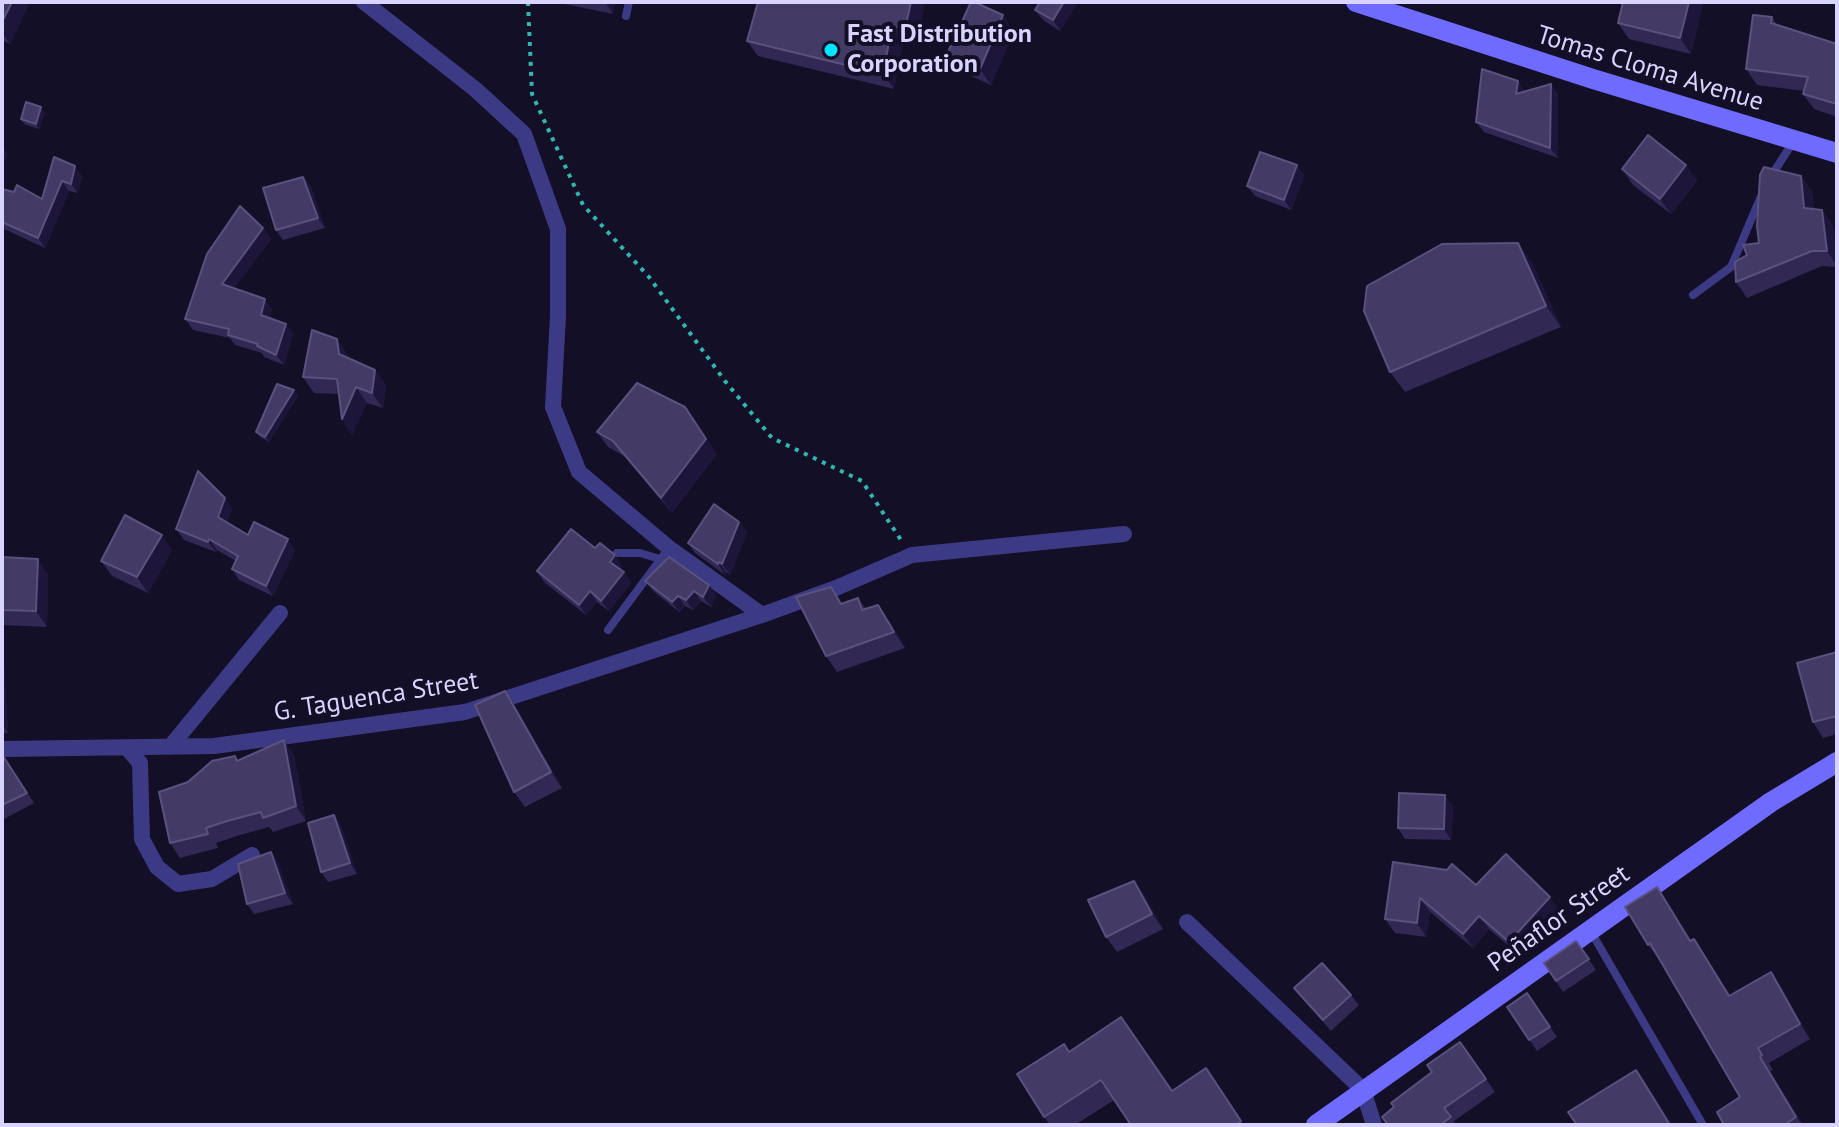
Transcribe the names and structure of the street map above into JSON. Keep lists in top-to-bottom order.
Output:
{
  "streets": {
    "main road": ["Tomas Cloma Avenue", "Peñaflor Street"],
    "street": ["G. Taguenca Street"]
  },
  "places": ["Fast Distribution Corporation"]
}
